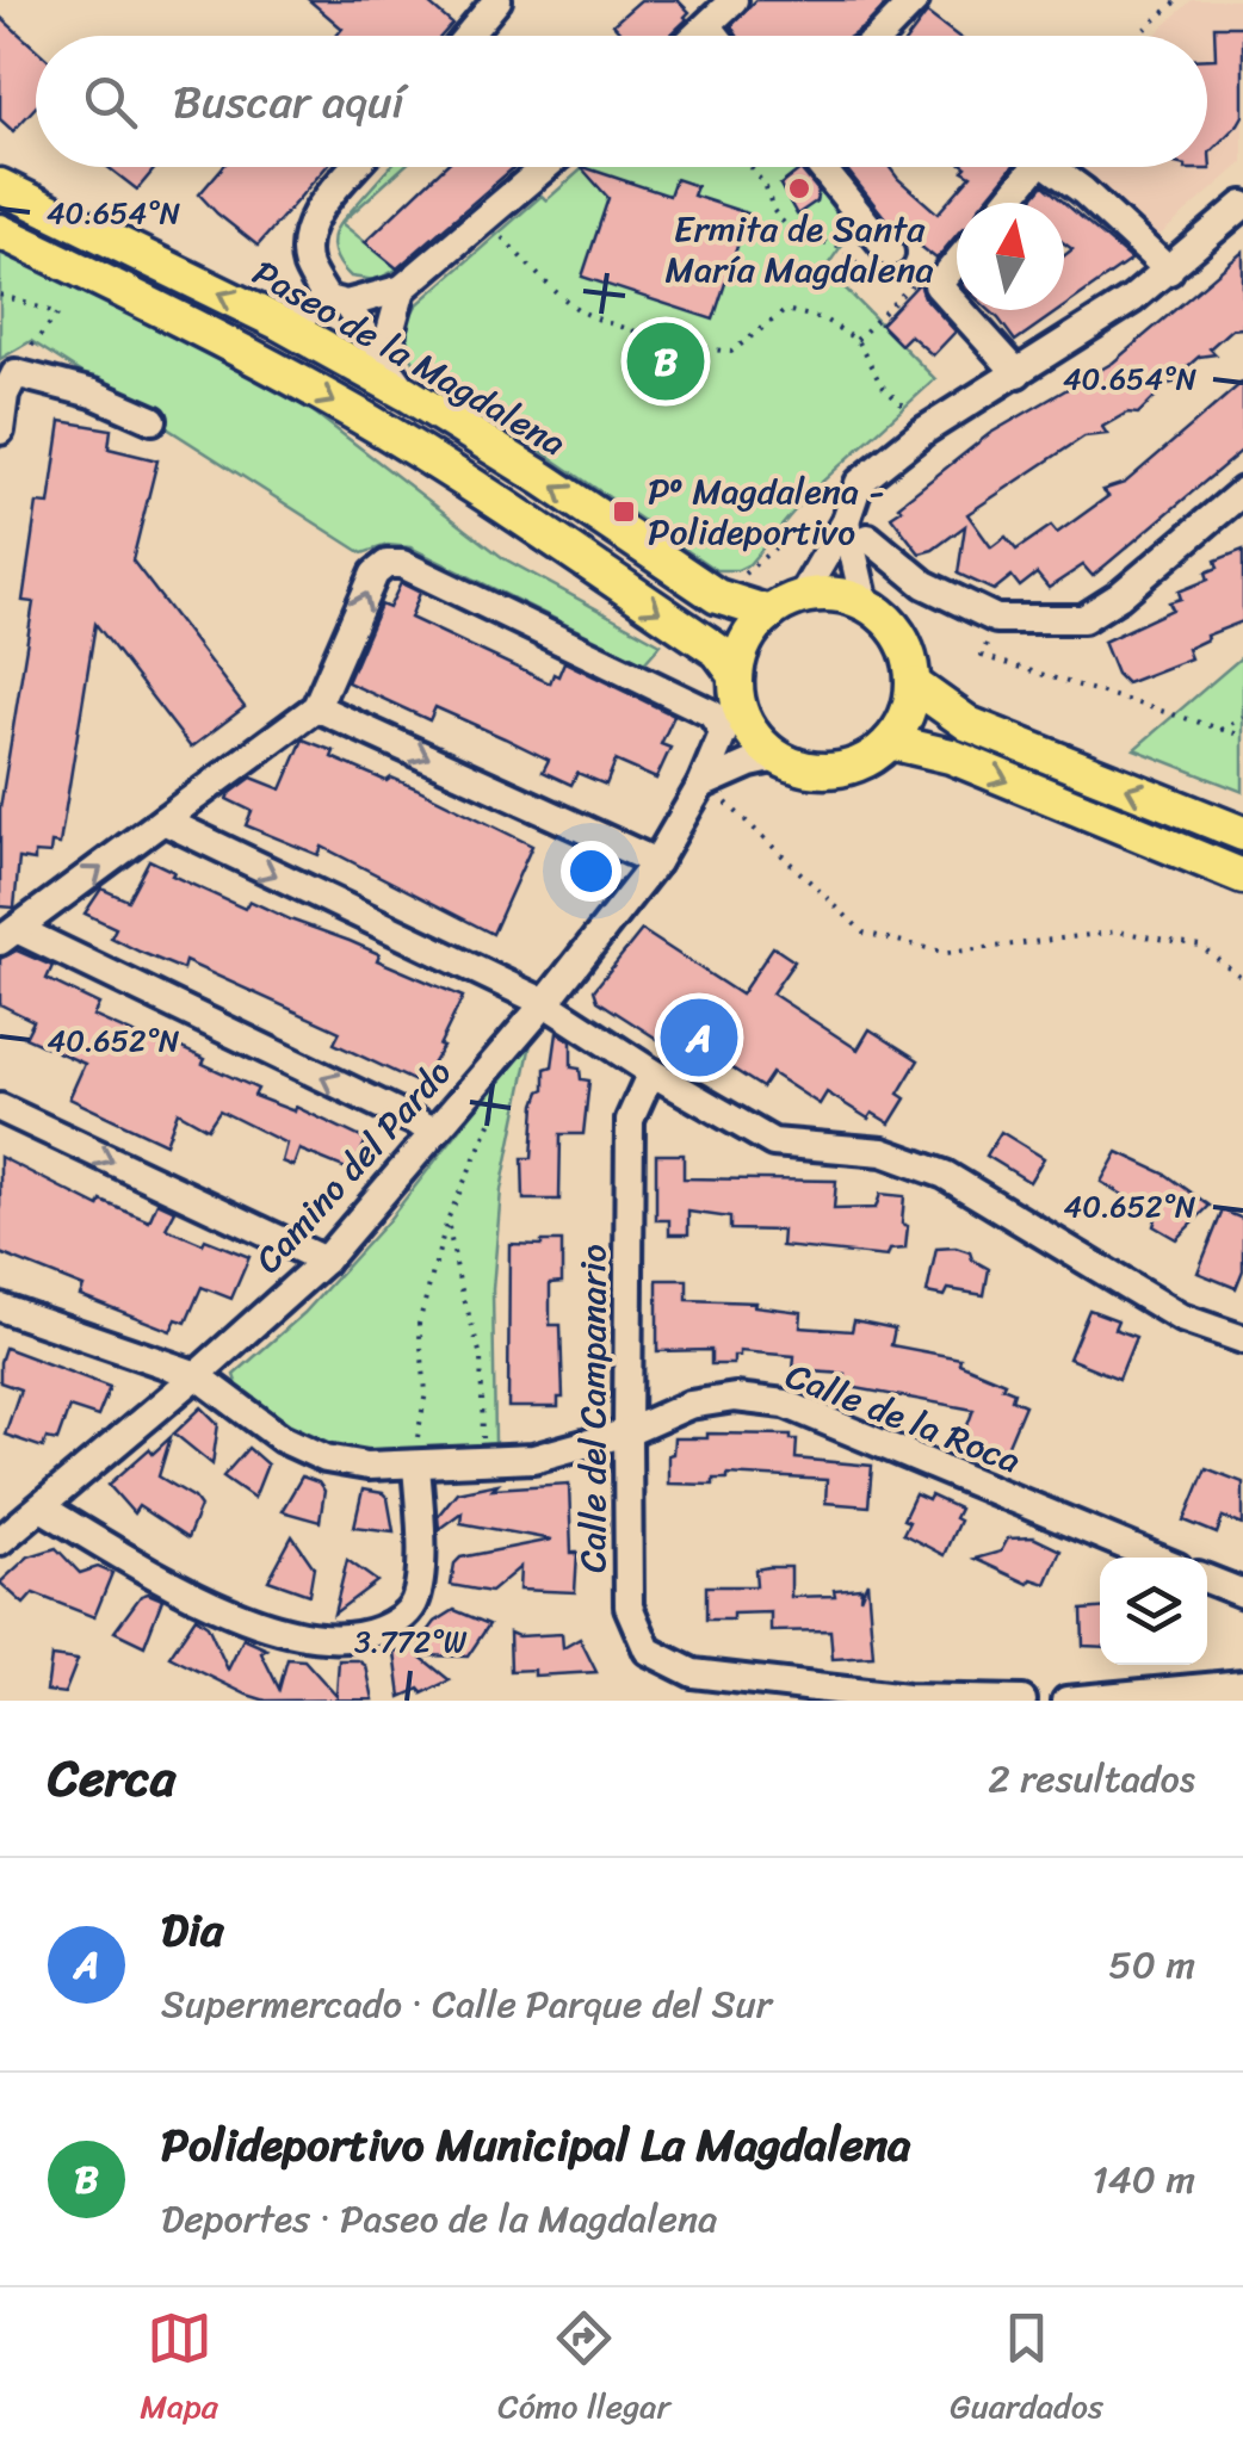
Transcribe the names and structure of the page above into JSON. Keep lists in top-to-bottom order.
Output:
{
  "streets": {
    "main road": ["Paseo de la Magdalena"],
    "street": ["Camino del Pardo", "Calle del Campanario", "Calle de la Roca"]
  },
  "crossings": [
    ["Paseo de la Magdalena", "Camino del Pardo"],
    ["Camino del Pardo", "Calle de la Roca"],
    ["Calle del Campanario", "Calle de la Roca"]
  ],
  "places": {
    "other": ["Ermita de Santa María Magdalena"],
    "transit": ["Pº Magdalena - Polideportivo"]
  },
  "north": "top",
  "page": {
    "search": "Buscar aquí",
    "pins": ["B", "A"],
    "heading": ["Cerca", "2 resultados"],
    "list": [
      {
        "mark": "A",
        "name": "Dia",
        "note": "Supermercado · Calle Parque del Sur",
        "value": "50 m"
      },
      {
        "mark": "B",
        "name": "Polideportivo Municipal La Magdalena",
        "note": "Deportes · Paseo de la Magdalena",
        "value": "140 m"
      }
    ],
    "nav": ["Mapa", "Cómo llegar", "Guardados"]
  },
  "coordinates": ["40.654°N", "40.652°N", "3.772°W"]
}
